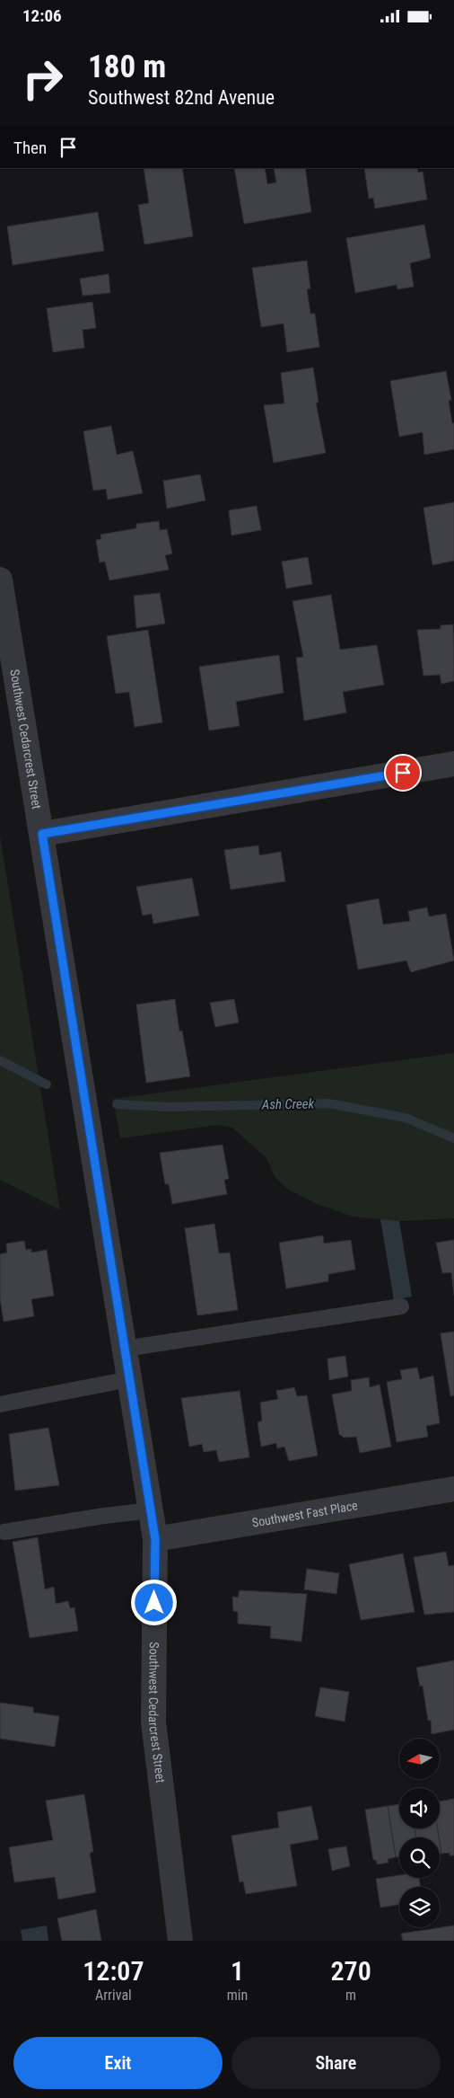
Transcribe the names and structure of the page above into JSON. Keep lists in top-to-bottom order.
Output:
{
  "streets": {
    "street": ["Southwest Cedarcrest Street", "Southwest Fast Place"]
  },
  "crossings": [
    ["Southwest Cedarcrest Street", "Southwest Fast Place"]
  ],
  "water": ["Ash Creek"],
  "north": "left",
  "page": {
    "status": "12:06",
    "turn": ["180 m", "Southwest 82nd Avenue"],
    "then": "Then",
    "eta": [
      "12:07",
      "Arrival",
      "1",
      "min",
      "270",
      "m"
    ],
    "buttons": ["Exit", "Share"]
  }
}
